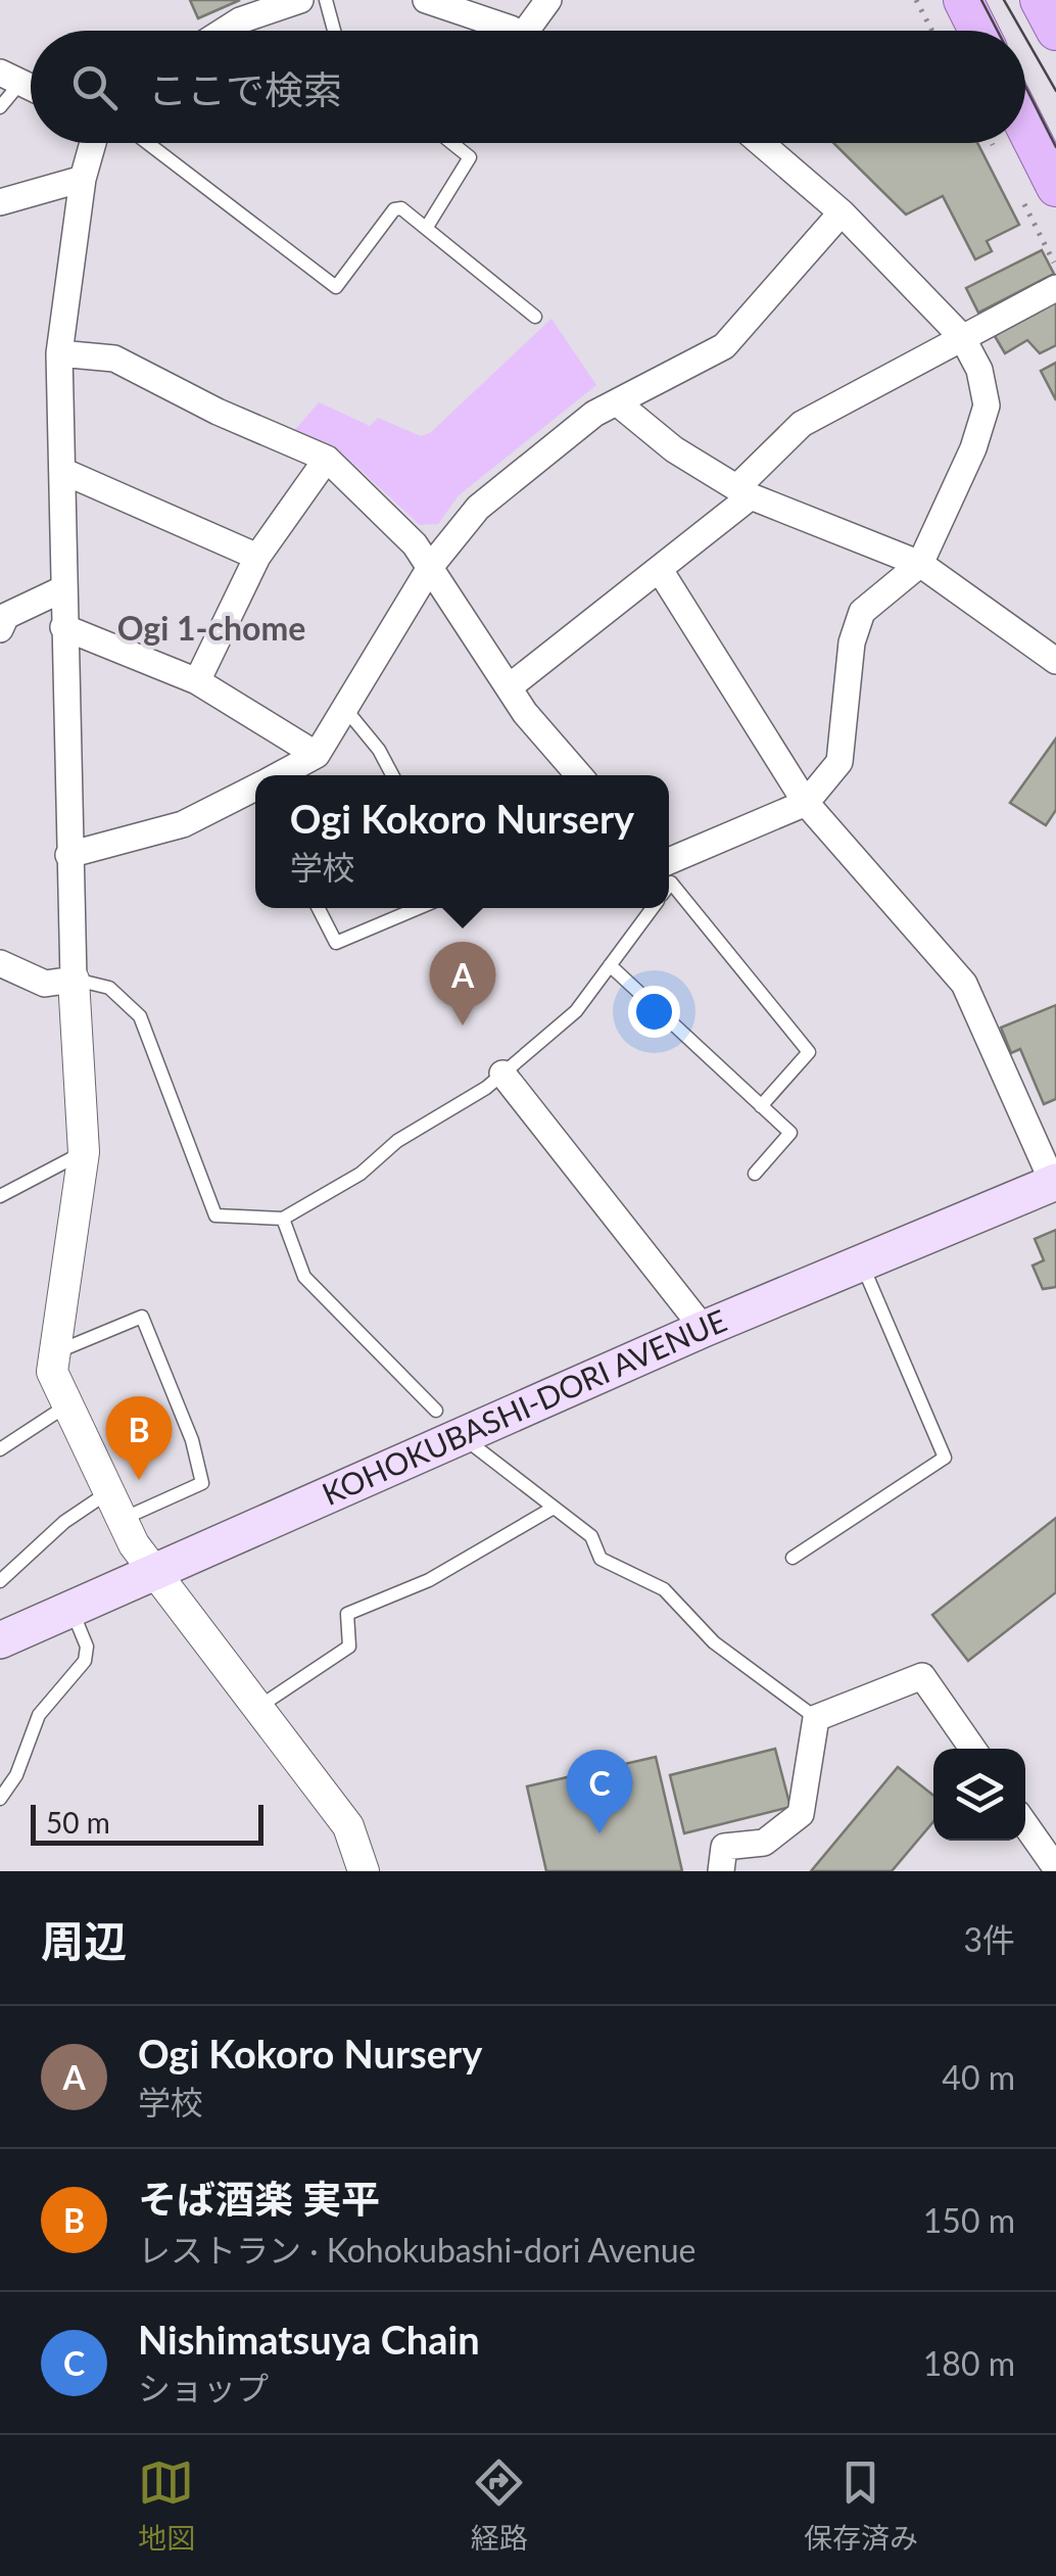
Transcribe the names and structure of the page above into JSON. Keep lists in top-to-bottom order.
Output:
{
  "streets": {
    "main road": ["KOHOKUBASHI-DORI AVENUE"]
  },
  "districts": ["Ogi 1-chome"],
  "scale_bar": "50 m",
  "page": {
    "search": "ここで検索",
    "popup": ["Ogi Kokoro Nursery", "学校"],
    "pins": ["A", "B", "C"],
    "scale": "50 m",
    "heading": ["周辺", "3件"],
    "list": [
      {
        "mark": "A",
        "name": "Ogi Kokoro Nursery",
        "note": "学校",
        "value": "40 m"
      },
      {
        "mark": "B",
        "name": "そば酒楽 実平",
        "note": "レストラン · Kohokubashi-dori Avenue",
        "value": "150 m"
      },
      {
        "mark": "C",
        "name": "Nishimatsuya Chain",
        "note": "ショップ",
        "value": "180 m"
      }
    ],
    "nav": ["地図", "経路", "保存済み"]
  }
}
